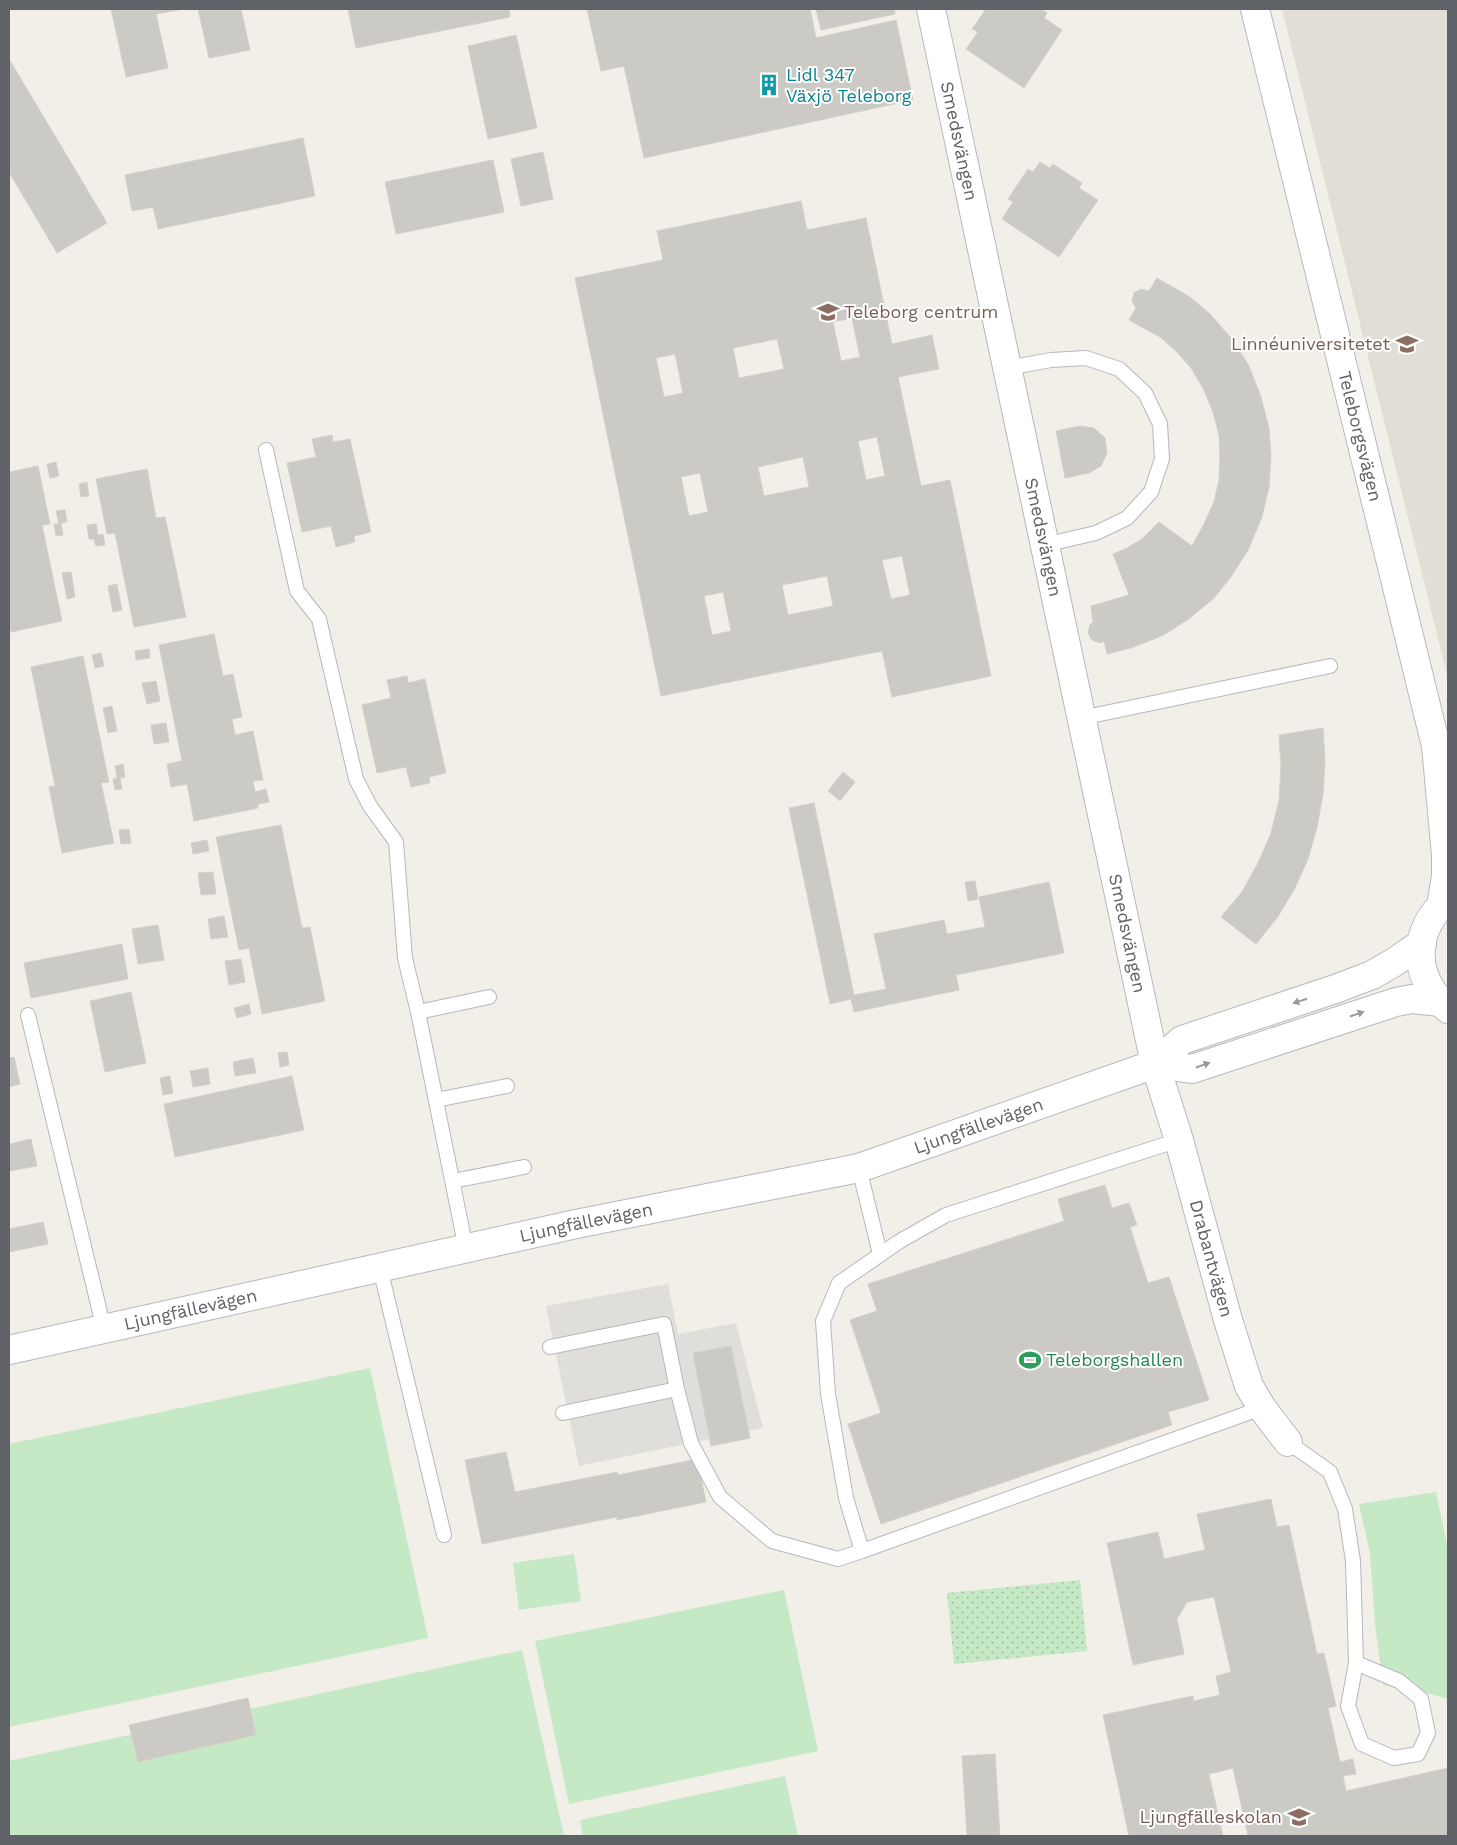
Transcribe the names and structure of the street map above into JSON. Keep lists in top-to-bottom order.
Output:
{
  "streets": {
    "street": [
      "Smedsvängen",
      "Teleborgsvägen",
      "Ljungfällevägen",
      "Drabantvägen"
    ]
  },
  "crossings": [
    ["Smedsvängen", "Ljungfällevägen"],
    ["Smedsvängen", "Drabantvägen"],
    ["Ljungfällevägen", "Drabantvägen"]
  ],
  "places": {
    "building": ["Lidl 347 Växjö Teleborg"],
    "school or university": ["Teleborg centrum", "Linnéuniversitetet", "Ljungfälleskolan"],
    "sports": ["Teleborgshallen"]
  }
}
